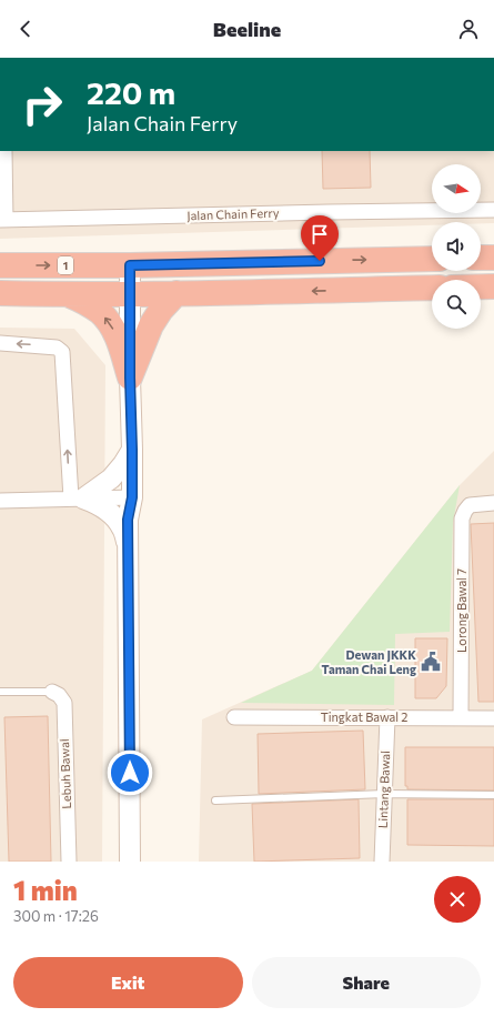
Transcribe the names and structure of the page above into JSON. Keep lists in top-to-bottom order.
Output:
{
  "streets": {
    "highway": ["1"],
    "street": [
      "Jalan Chain Ferry",
      "Lorong Bawal 7",
      "Tingkat Bawal 2",
      "Lebuh Bawal",
      "Lintang Bawal"
    ]
  },
  "crossings": [
    ["Lorong Bawal 7", "Tingkat Bawal 2"],
    ["Tingkat Bawal 2", "Lintang Bawal"]
  ],
  "places": {
    "public building": ["Dewan JKKK Taman Chai Leng"]
  },
  "north": "right",
  "page": {
    "header": "Beeline",
    "turn": ["220 m", "Jalan Chain Ferry"],
    "heading": ["1 min", "300 m · 17:26"],
    "buttons": ["Exit", "Share"]
  }
}
